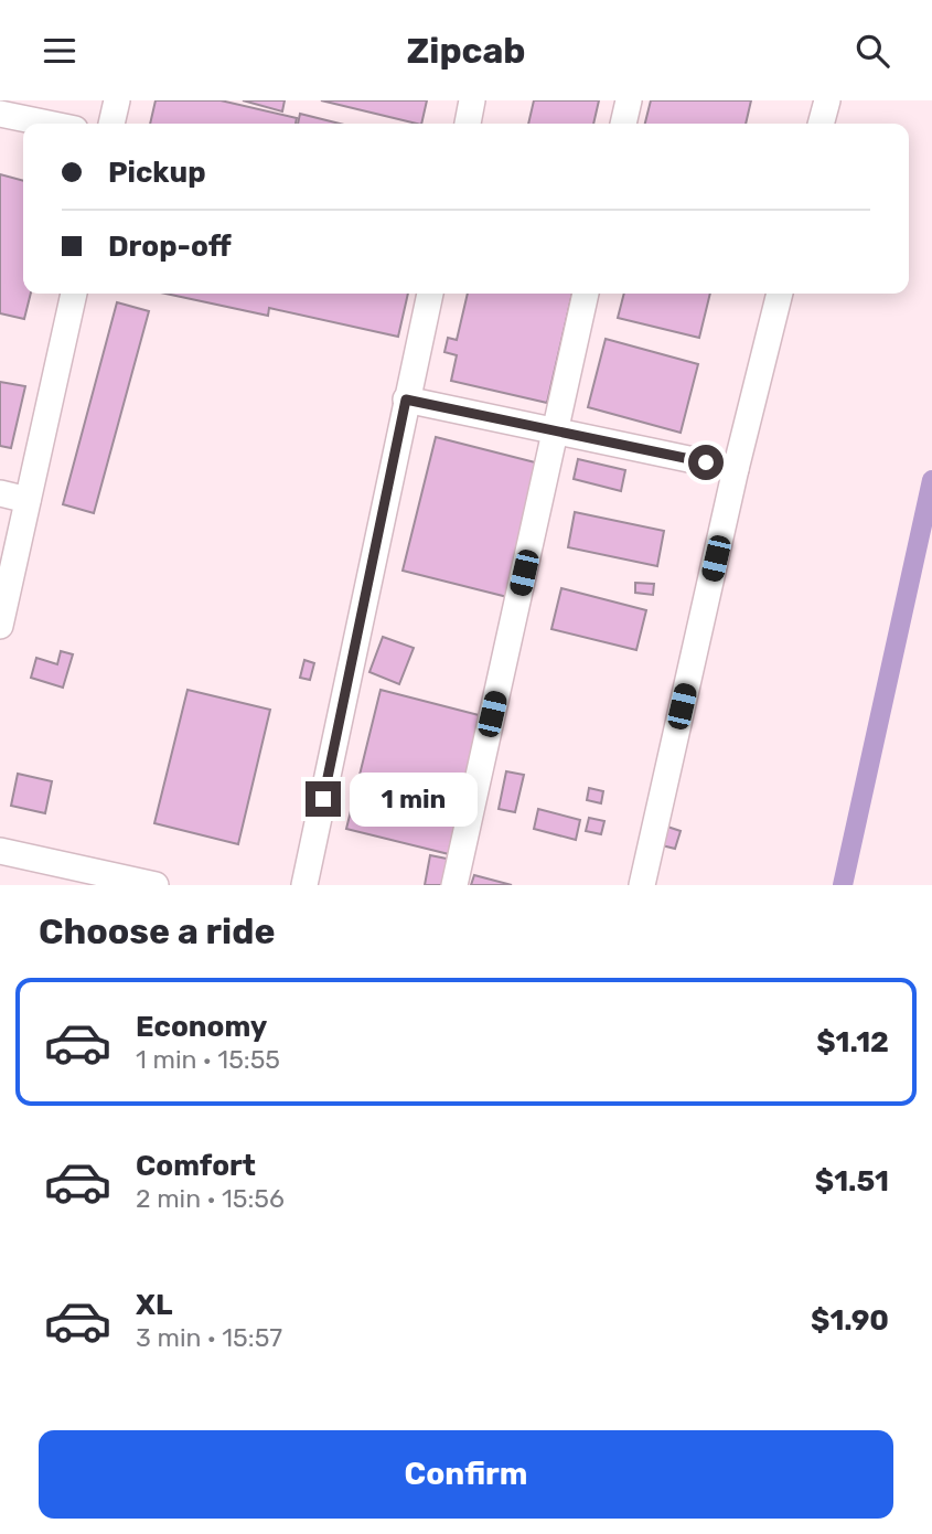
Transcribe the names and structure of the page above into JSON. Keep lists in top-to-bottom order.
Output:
{
  "page": {
    "header": "Zipcab",
    "banner": ["Pickup", "Drop-off"],
    "bubble": "1 min",
    "heading": "Choose a ride",
    "list": [
      {
        "name": "Economy",
        "note": "1 min · 15:55",
        "value": "$1.12"
      },
      {
        "name": "Comfort",
        "note": "2 min · 15:56",
        "value": "$1.51"
      },
      {
        "name": "XL",
        "note": "3 min · 15:57",
        "value": "$1.90"
      }
    ],
    "buttons": "Confirm"
  }
}
